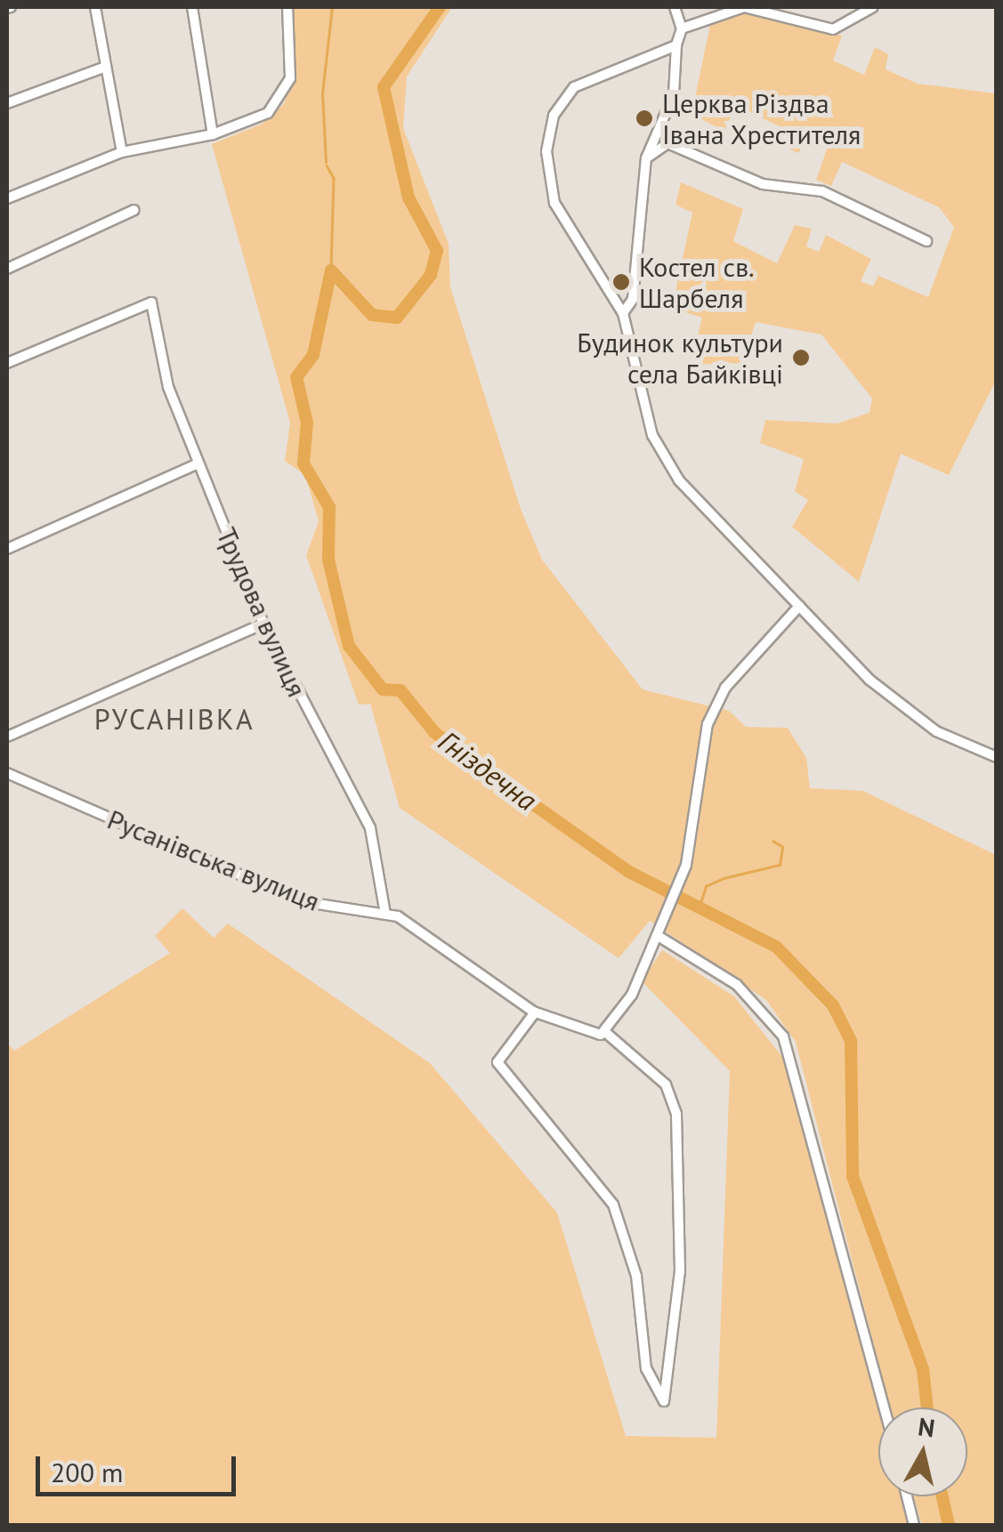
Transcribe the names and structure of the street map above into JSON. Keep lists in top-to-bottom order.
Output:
{
  "streets": {
    "street": ["Трудова вулиця", "Русанівська вулиця"]
  },
  "crossings": [
    ["Трудова вулиця", "Русанівська вулиця"]
  ],
  "districts": ["РУСАНІВКА"],
  "water": ["Гніздечна"],
  "places": ["Церква Різдва Івана Хрестителя", "Костел св. Шарбеля", "Будинок культури села Байківці"],
  "scale_bar": "200 m",
  "north": "top"
}
